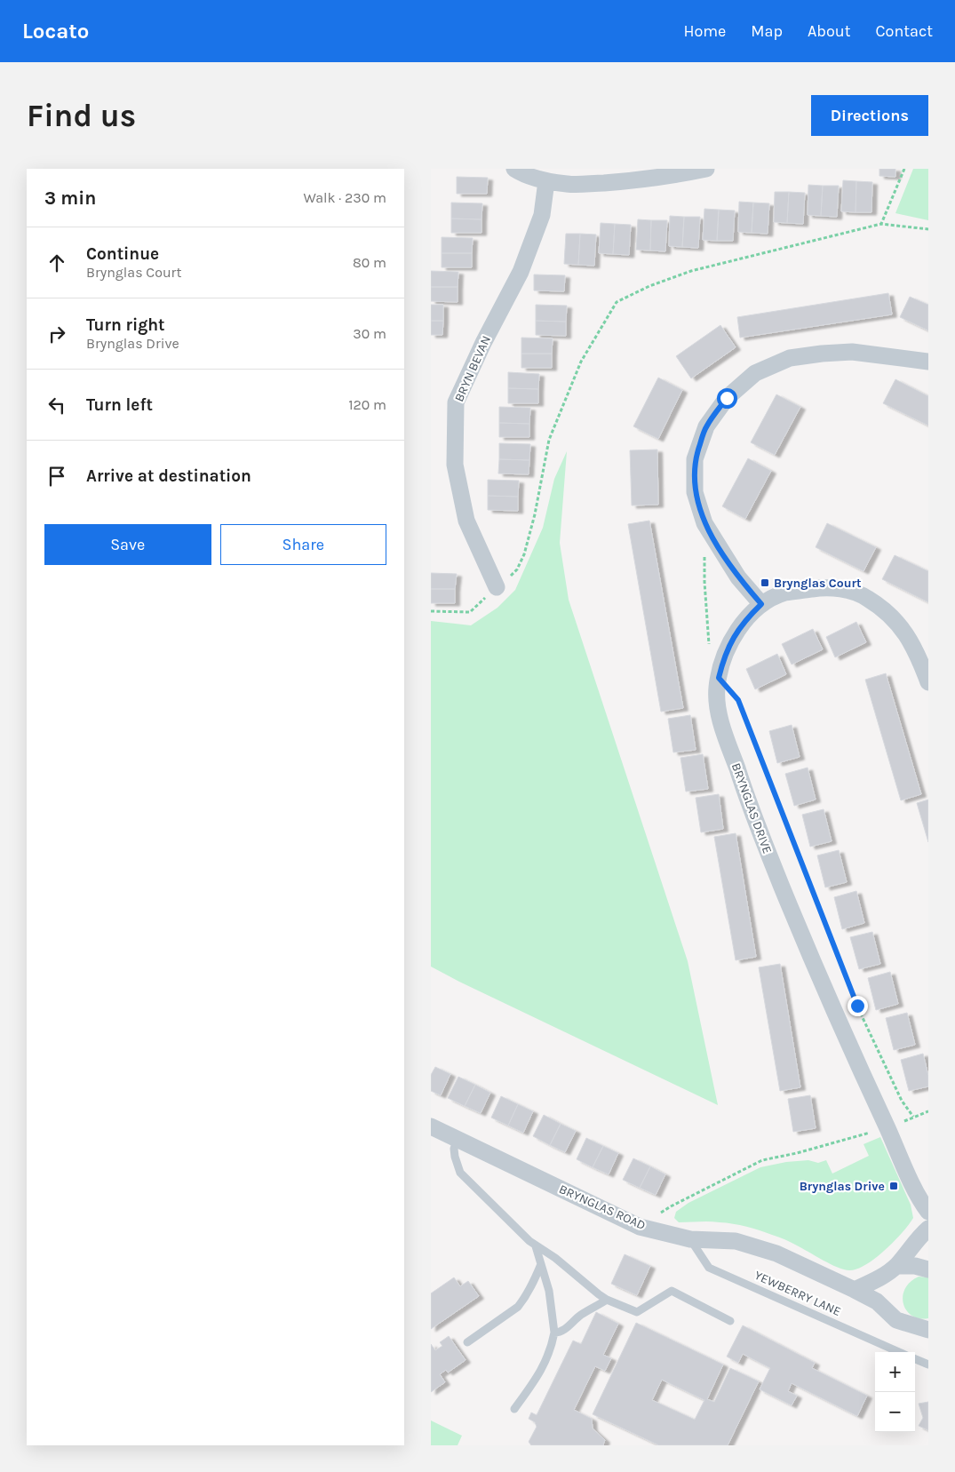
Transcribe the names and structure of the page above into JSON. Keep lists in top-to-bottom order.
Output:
{
  "streets": {
    "street": ["BRYN BEVAN", "BRYNGLAS DRIVE", "BRYNGLAS ROAD"],
    "lane": ["YEWBERRY LANE"]
  },
  "crossings": [
    ["BRYNGLAS ROAD", "YEWBERRY LANE"]
  ],
  "places": {
    "transit": ["Brynglas Court", "Brynglas Drive"]
  },
  "page": {
    "header": "Locato",
    "nav": [
      "Home",
      "Map",
      "About",
      "Contact"
    ],
    "buttons": [
      "Directions",
      ["Save", "Share"]
    ],
    "title": "Find us",
    "heading": ["3 min", "Walk · 230 m"],
    "list": [
      ["Continue", "Brynglas Court", "80 m"],
      ["Turn right", "Brynglas Drive", "30 m"],
      ["Turn left", "120 m"],
      "Arrive at destination"
    ],
    "map_buttons": ["+", "−"]
  }
}
